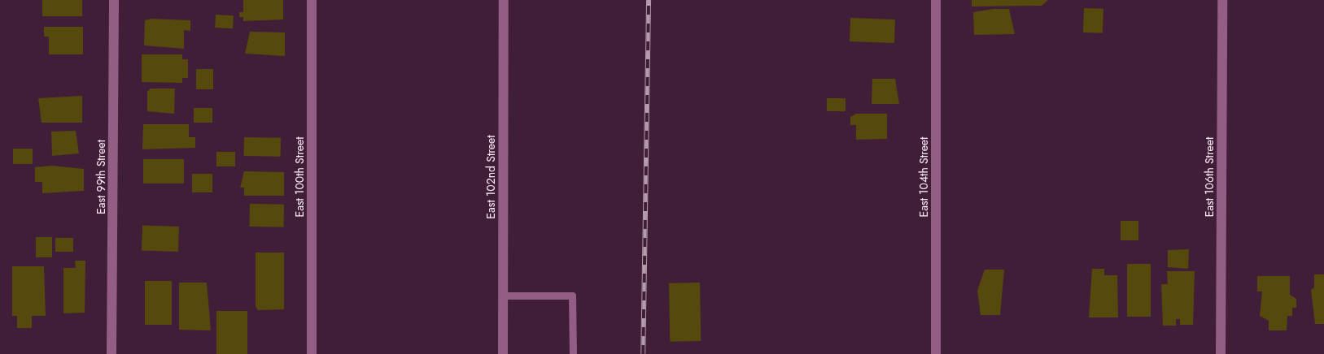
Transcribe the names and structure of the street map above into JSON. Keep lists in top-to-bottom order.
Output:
{
  "streets": {
    "street": [
      "East 99th Street",
      "East 100th Street",
      "East 102nd Street",
      "East 104th Street",
      "East 106th Street"
    ]
  }
}
